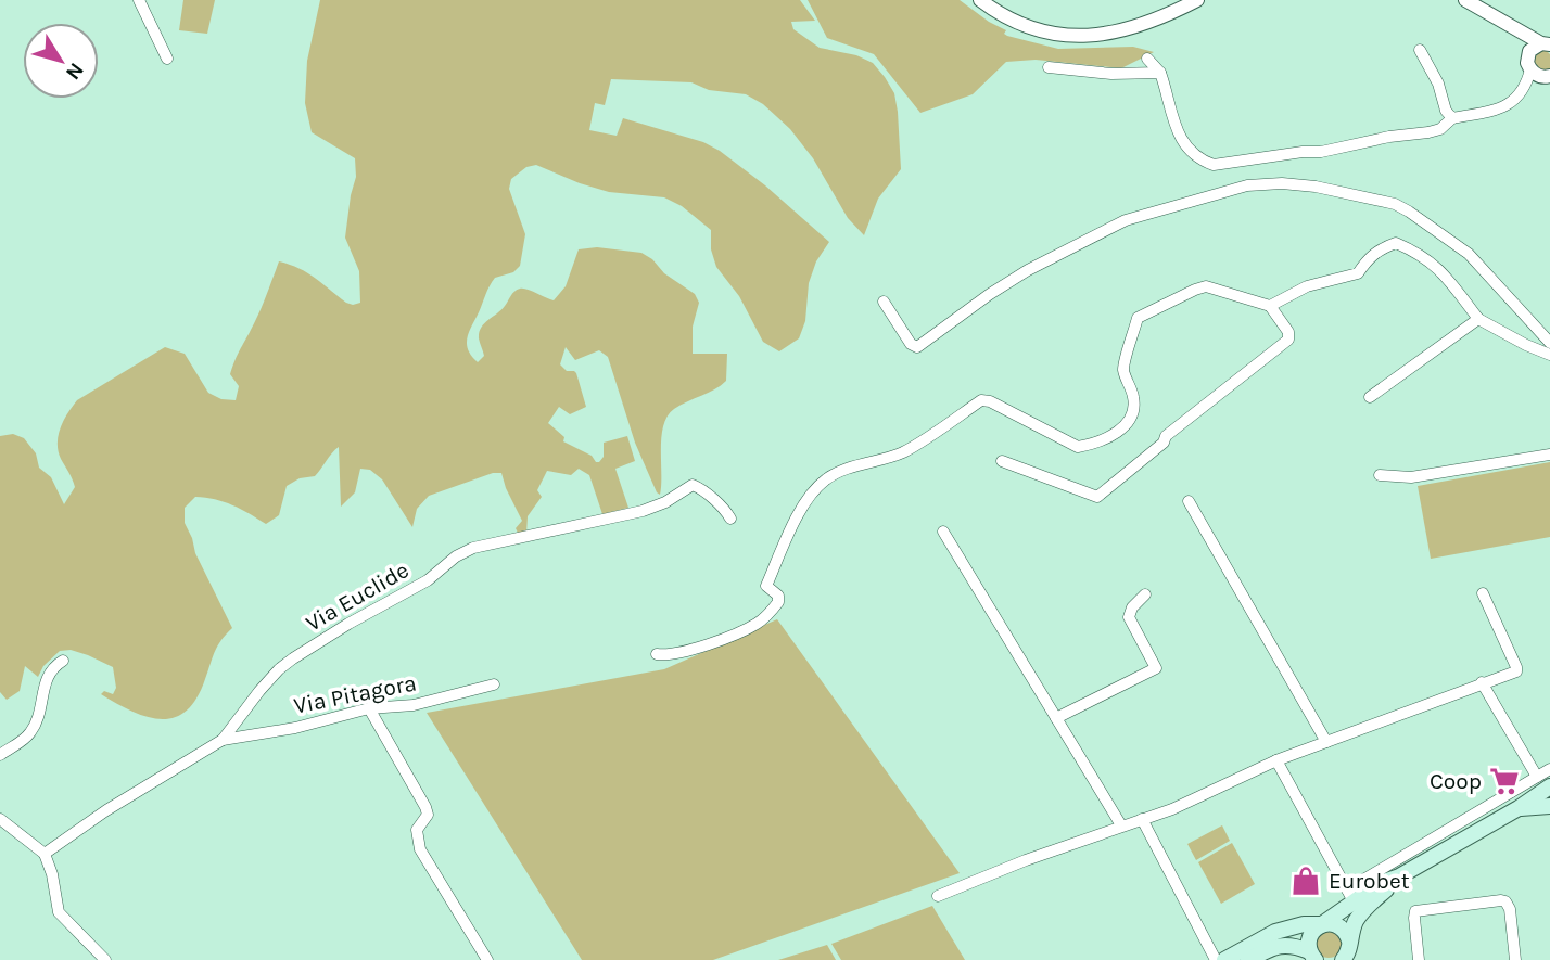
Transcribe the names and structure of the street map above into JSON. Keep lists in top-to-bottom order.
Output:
{
  "streets": {
    "street": ["Via Euclide", "Via Pitagora"]
  },
  "crossings": [
    ["Via Euclide", "Via Pitagora"]
  ],
  "places": {
    "supermarket": ["Coop"],
    "shop": ["Eurobet"]
  },
  "north": "bottom right"
}
